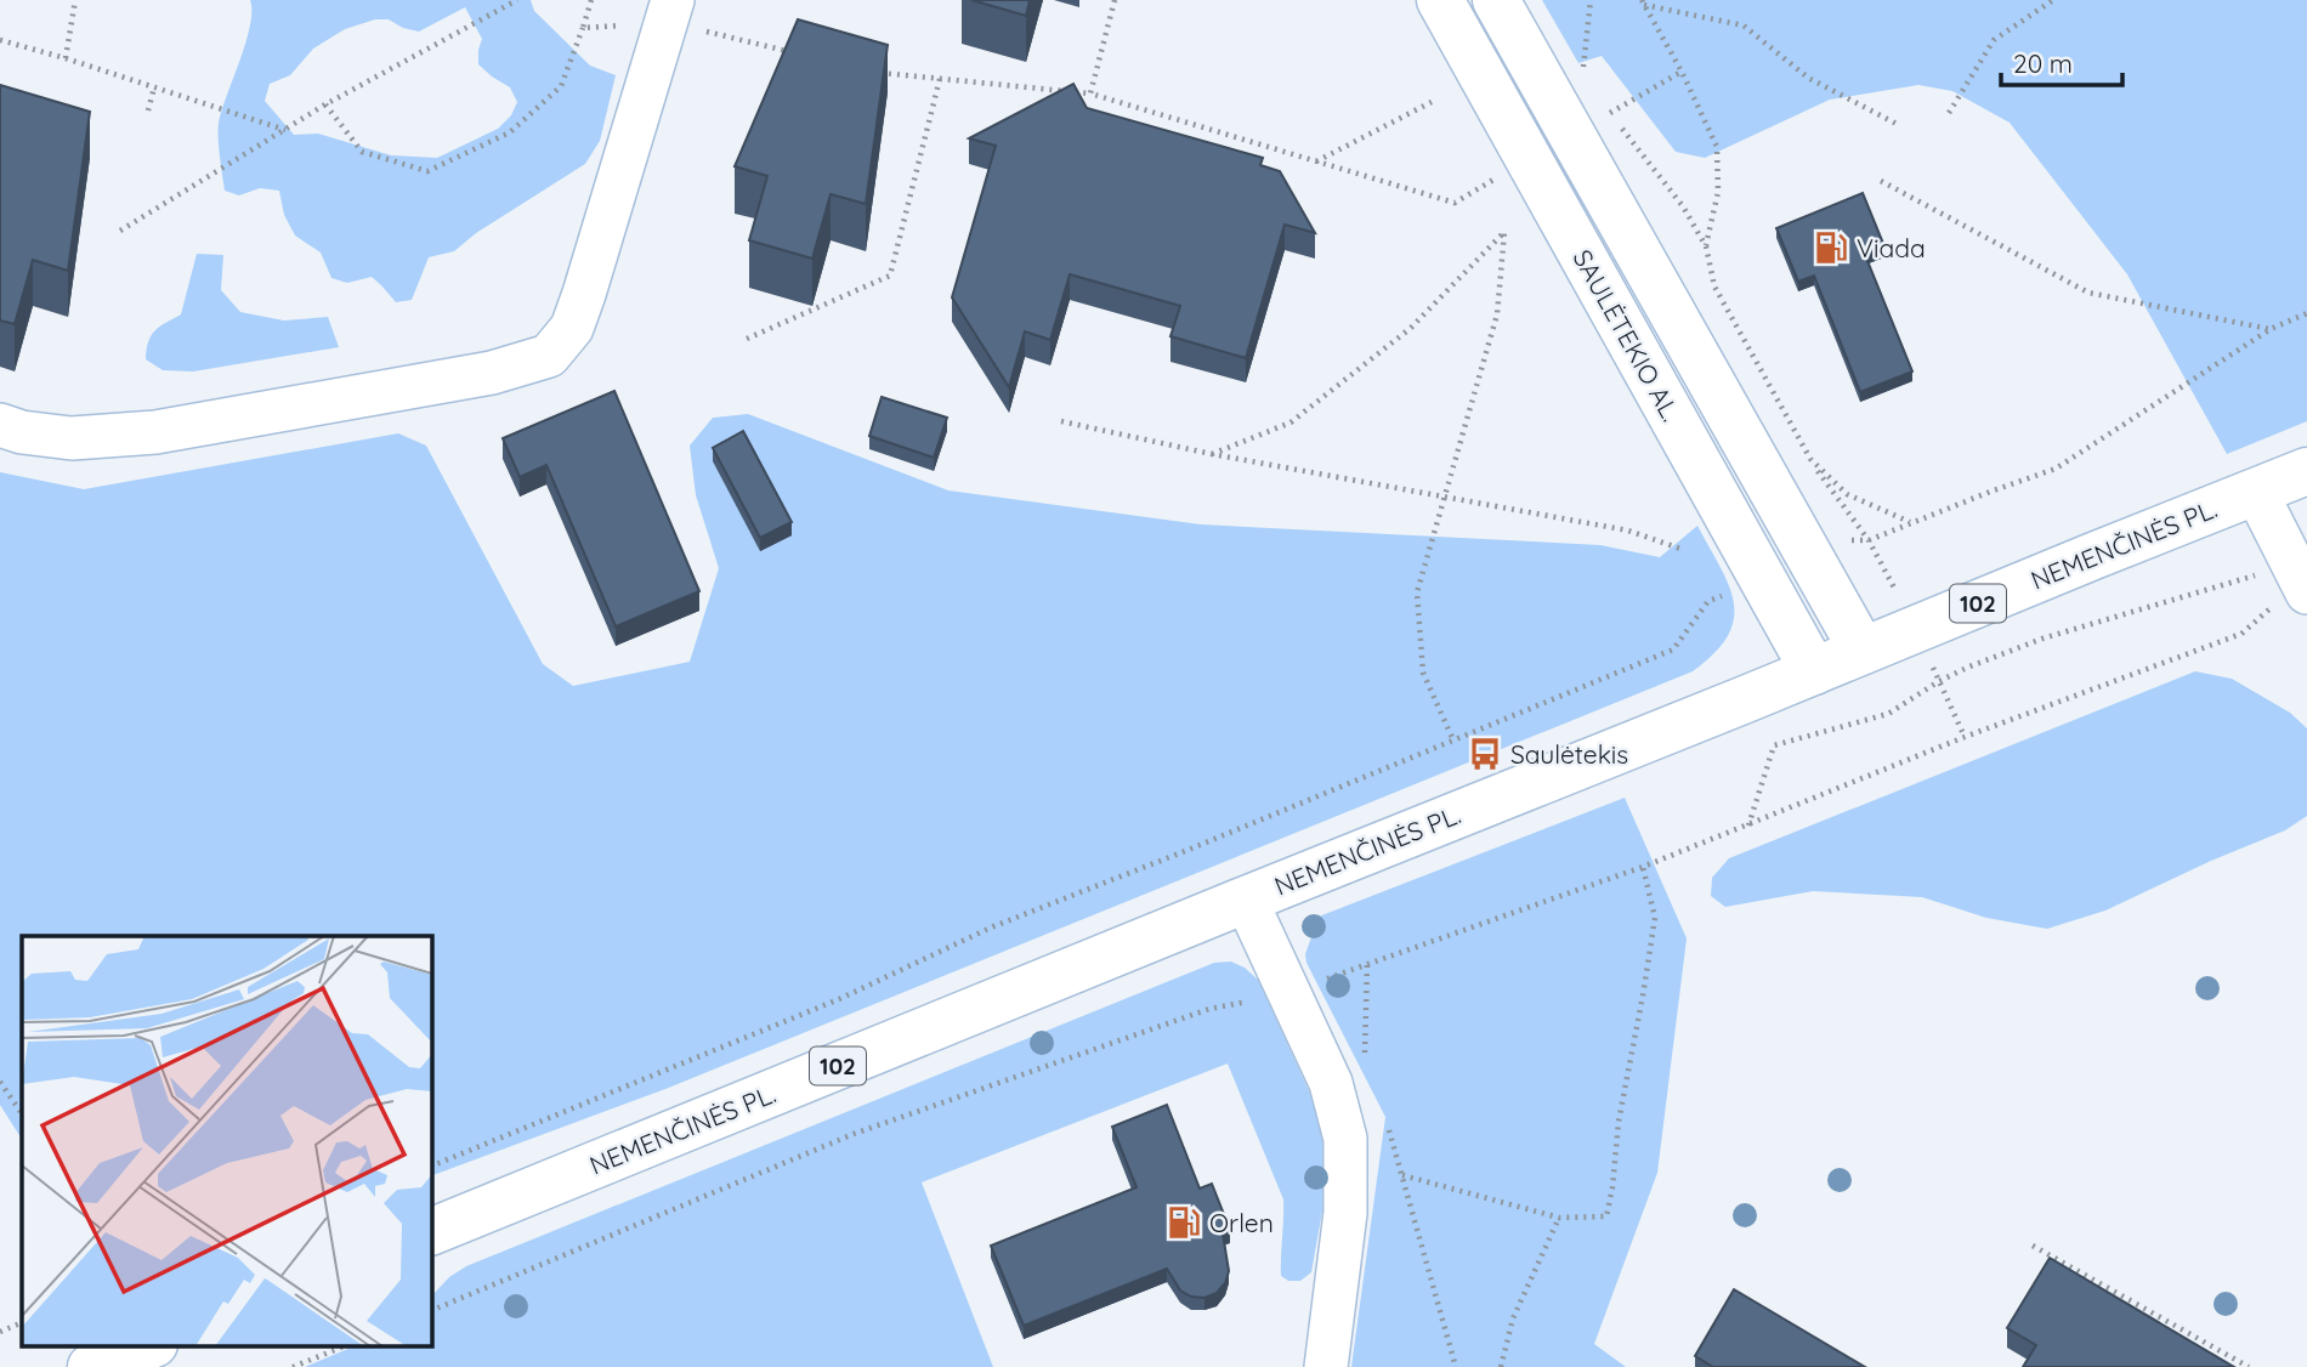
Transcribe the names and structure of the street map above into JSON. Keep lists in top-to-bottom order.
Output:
{
  "streets": {
    "main road": ["SAULĖTEKIO AL.", "NEMENČINĖS PL.", "102"]
  },
  "crossings": [
    ["SAULĖTEKIO AL.", "NEMENČINĖS PL."]
  ],
  "places": {
    "fuel station": ["Viada", "Orlen"],
    "bus stop": ["Saulėtekis"]
  },
  "scale_bar": "20 m"
}
